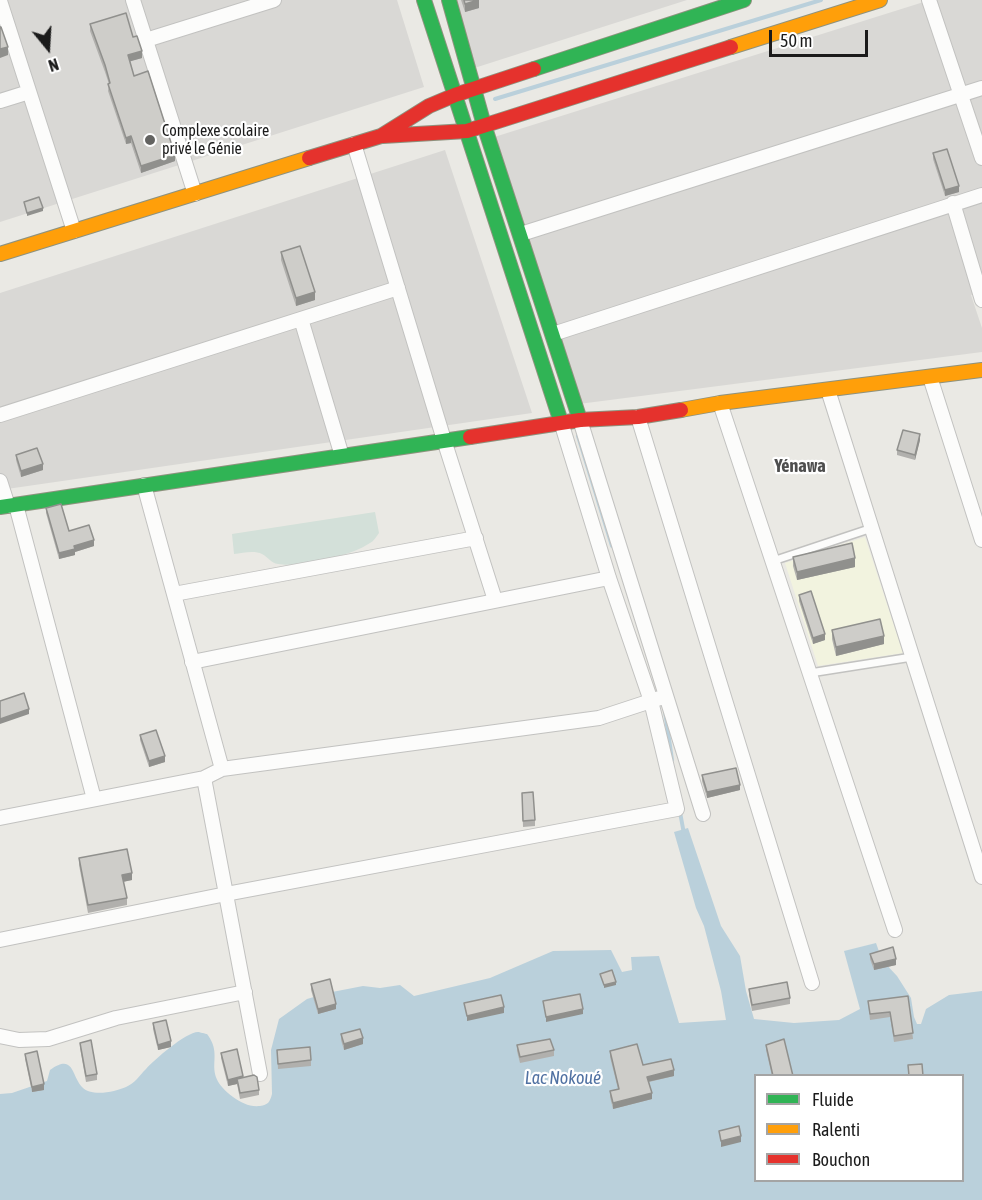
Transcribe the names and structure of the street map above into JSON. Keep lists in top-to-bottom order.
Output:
{
  "districts": ["Yénawa"],
  "water": ["Lac Nokoué"],
  "places": ["Complexe scolaire privé le Génie"],
  "legend": ["Fluide", "Ralenti", "Bouchon"],
  "scale_bar": "50 m",
  "north": "bottom"
}
